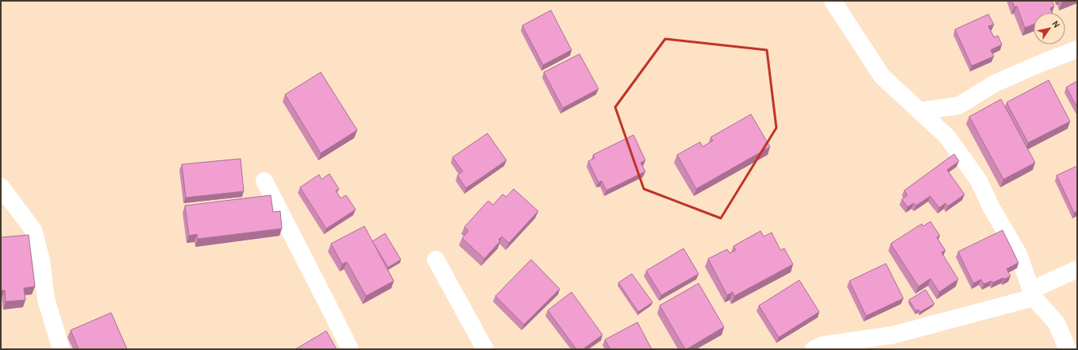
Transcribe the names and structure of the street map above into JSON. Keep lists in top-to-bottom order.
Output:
{
  "north": "top right"
}
